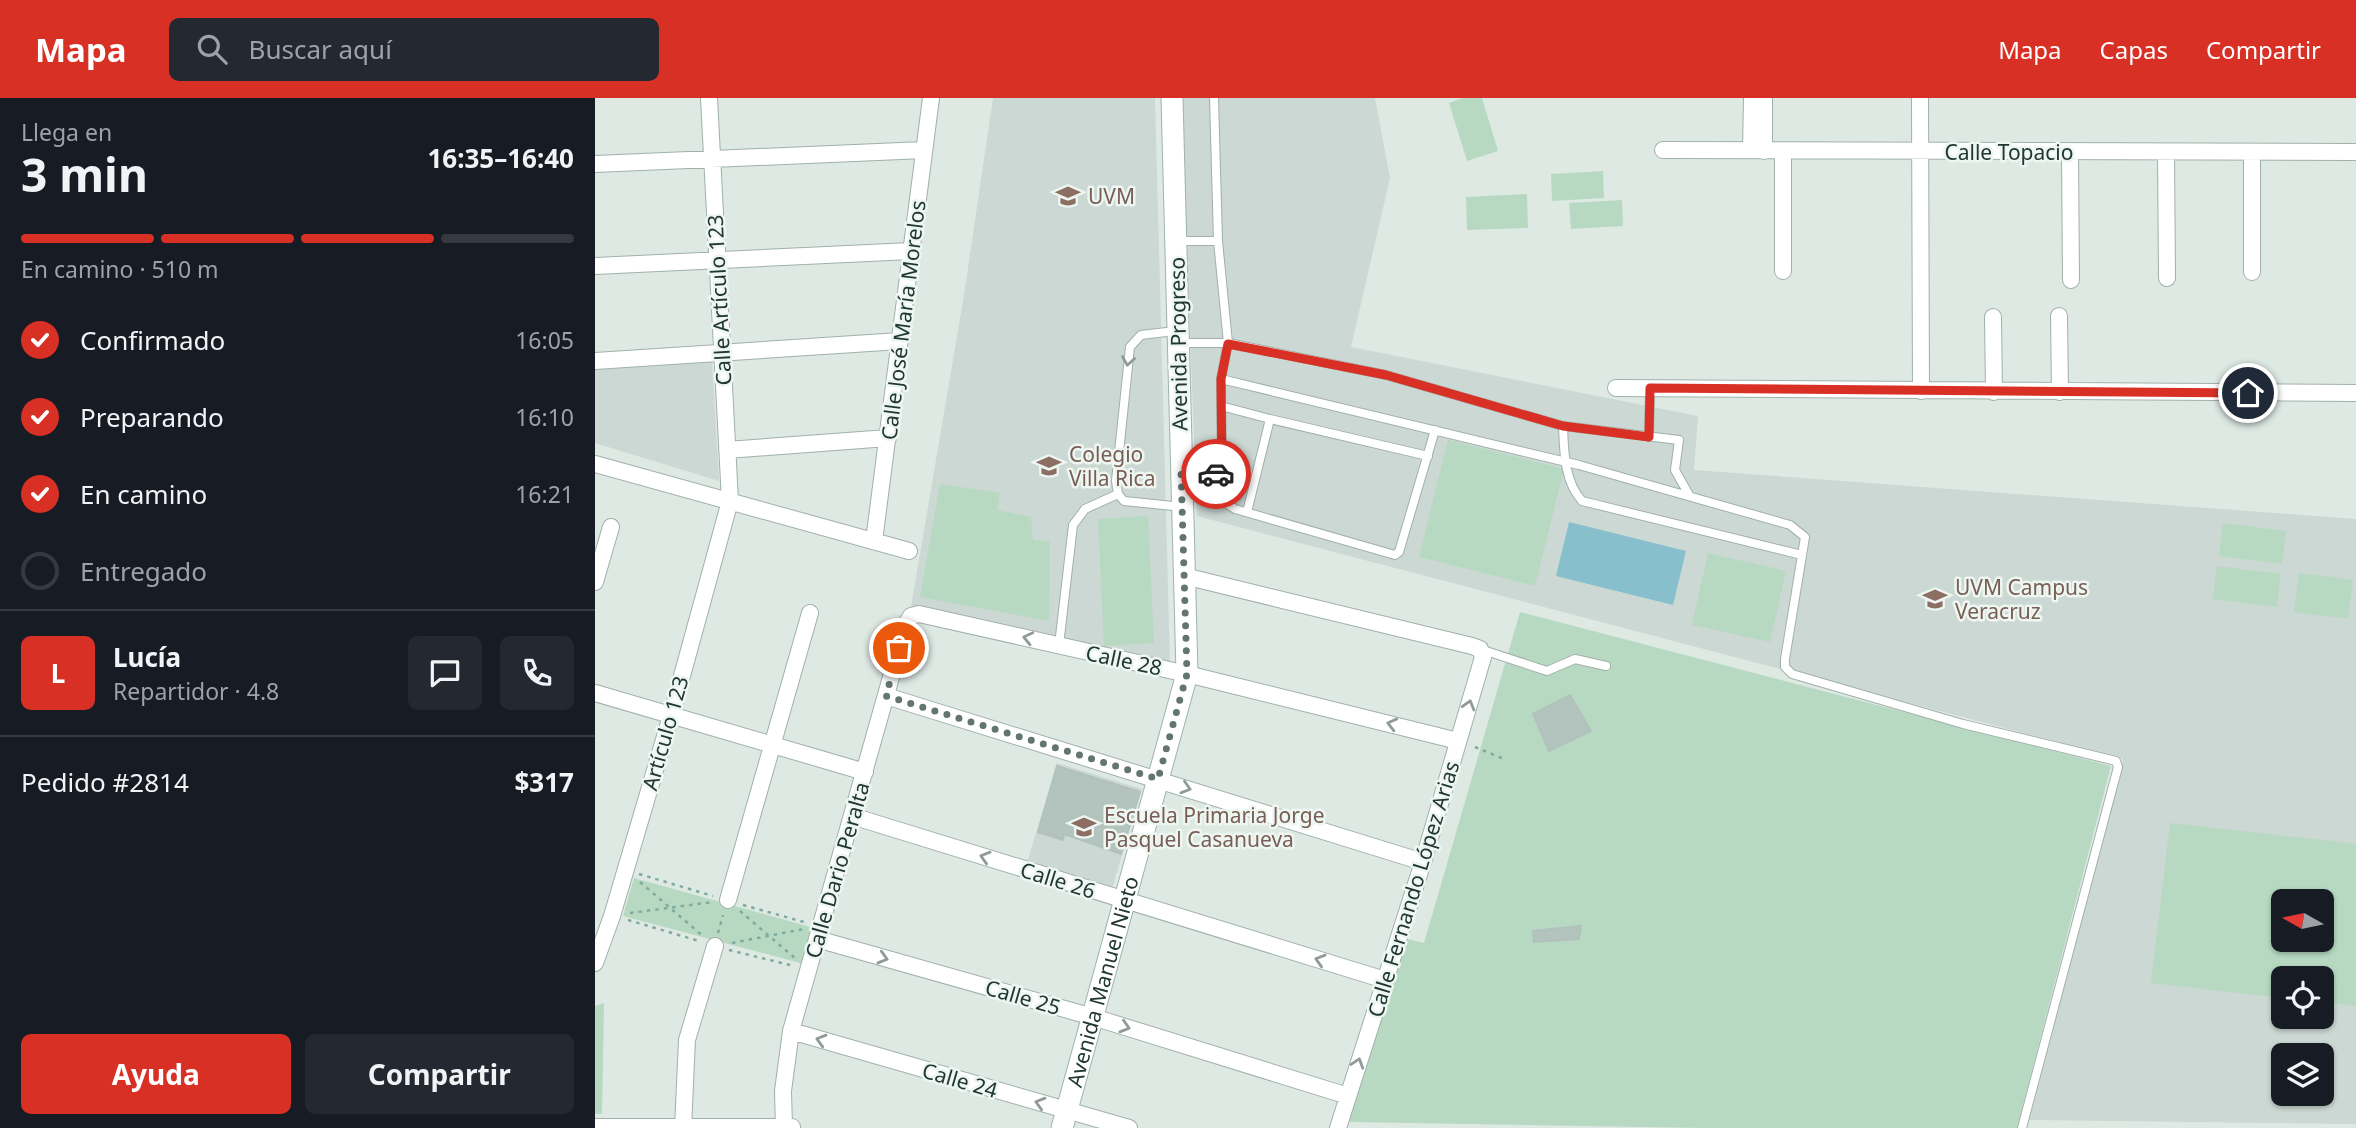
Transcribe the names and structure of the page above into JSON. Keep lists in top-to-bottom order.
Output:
{
  "streets": {
    "street": [
      "Calle Topacio",
      "Calle Artículo 123",
      "Calle José María Morelos",
      "Avenida Progreso",
      "Calle 28",
      "Artículo 123",
      "Calle Dario Peralta",
      "Calle 26",
      "Calle Fernando López Arias",
      "Avenida Manuel Nieto",
      "Calle 25",
      "Calle 24"
    ]
  },
  "crossings": [
    ["Calle Artículo 123", "Artículo 123"],
    ["Avenida Progreso", "Calle 28"],
    ["Avenida Progreso", "Avenida Manuel Nieto"],
    ["Calle 28", "Calle Dario Peralta"],
    ["Calle 28", "Calle Fernando López Arias"],
    ["Calle 28", "Avenida Manuel Nieto"],
    ["Calle Dario Peralta", "Calle 26"],
    ["Calle Dario Peralta", "Calle 25"],
    ["Calle Dario Peralta", "Calle 24"],
    ["Calle 26", "Calle Fernando López Arias"],
    ["Calle 26", "Avenida Manuel Nieto"],
    ["Calle Fernando López Arias", "Calle 25"],
    ["Avenida Manuel Nieto", "Calle 25"],
    ["Avenida Manuel Nieto", "Calle 24"]
  ],
  "one_way": ["Calle Fernando López Arias", "Calle 25", "Calle 24"],
  "places": {
    "school or university": [
      "UVM",
      "Colegio Villa Rica",
      "UVM Campus Veracruz",
      "Escuela Primaria Jorge Pasquel Casanueva"
    ]
  },
  "north": "left",
  "page": {
    "header": "Mapa",
    "search": "Buscar aquí",
    "nav": ["Mapa", "Capas", "Compartir"],
    "heading": ["3 min", "Llega en", "16:35–16:40"],
    "panel": [
      "Lucía",
      "Repartidor · 4.8",
      "Pedido #2814",
      "$317"
    ],
    "bar": "En camino · 510 m",
    "list": [
      ["Confirmado", "16:05"],
      ["Preparando", "16:10"],
      ["En camino", "16:21"],
      "Entregado"
    ],
    "round": "L",
    "buttons": ["Ayuda", "Compartir"]
  }
}
